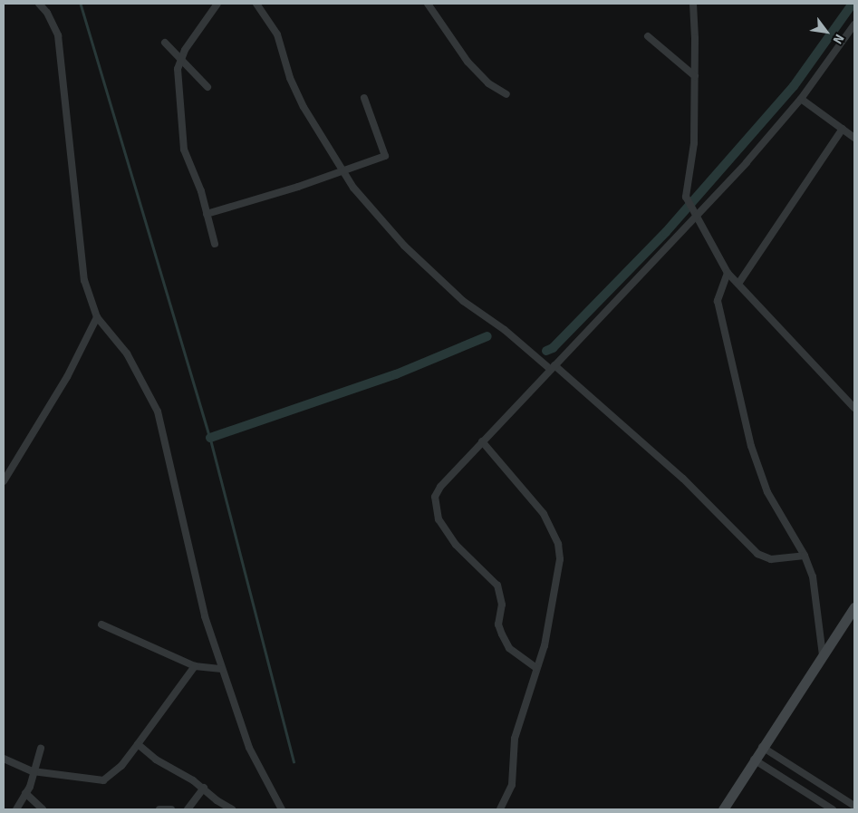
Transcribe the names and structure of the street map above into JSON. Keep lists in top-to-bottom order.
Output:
{
  "north": "bottom right"
}
